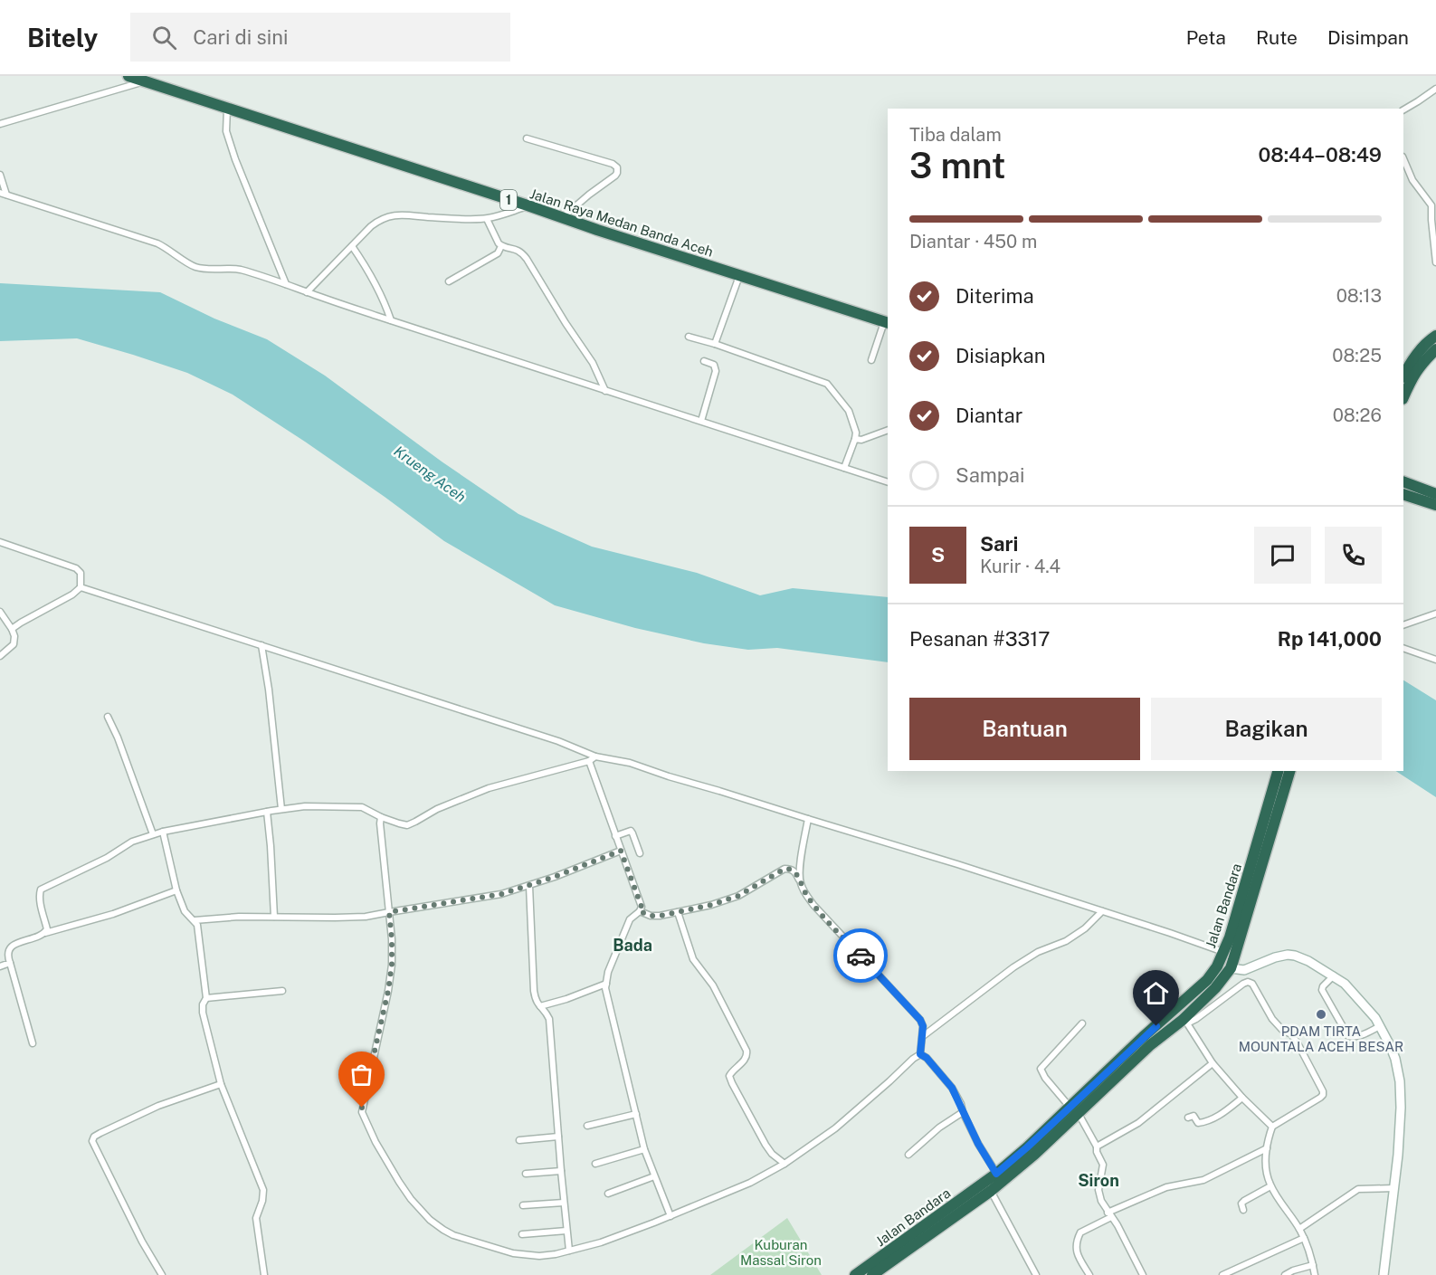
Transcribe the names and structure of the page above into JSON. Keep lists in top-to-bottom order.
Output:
{
  "streets": {
    "highway": ["1", "Jalan Raya Medan Banda Aceh", "Jalan Bandara"]
  },
  "districts": ["Bada", "Siron"],
  "water": ["Krueng Aceh"],
  "parks": ["Kuburan Massal Siron"],
  "places": ["PDAM TIRTA MOUNTALA ACEH BESAR"],
  "page": {
    "header": "Bitely",
    "search": "Cari di sini",
    "nav": ["Peta", "Rute", "Disimpan"],
    "heading": ["3 mnt", "Tiba dalam", "08:44–08:49"],
    "panel": [
      "Sari",
      "Kurir · 4.4",
      "Pesanan #3317",
      "Rp 141,000"
    ],
    "bar": "Diantar · 450 m",
    "list": [
      ["Diterima", "08:13"],
      ["Disiapkan", "08:25"],
      ["Diantar", "08:26"],
      "Sampai"
    ],
    "round": "S",
    "buttons": ["Bantuan", "Bagikan"]
  }
}
